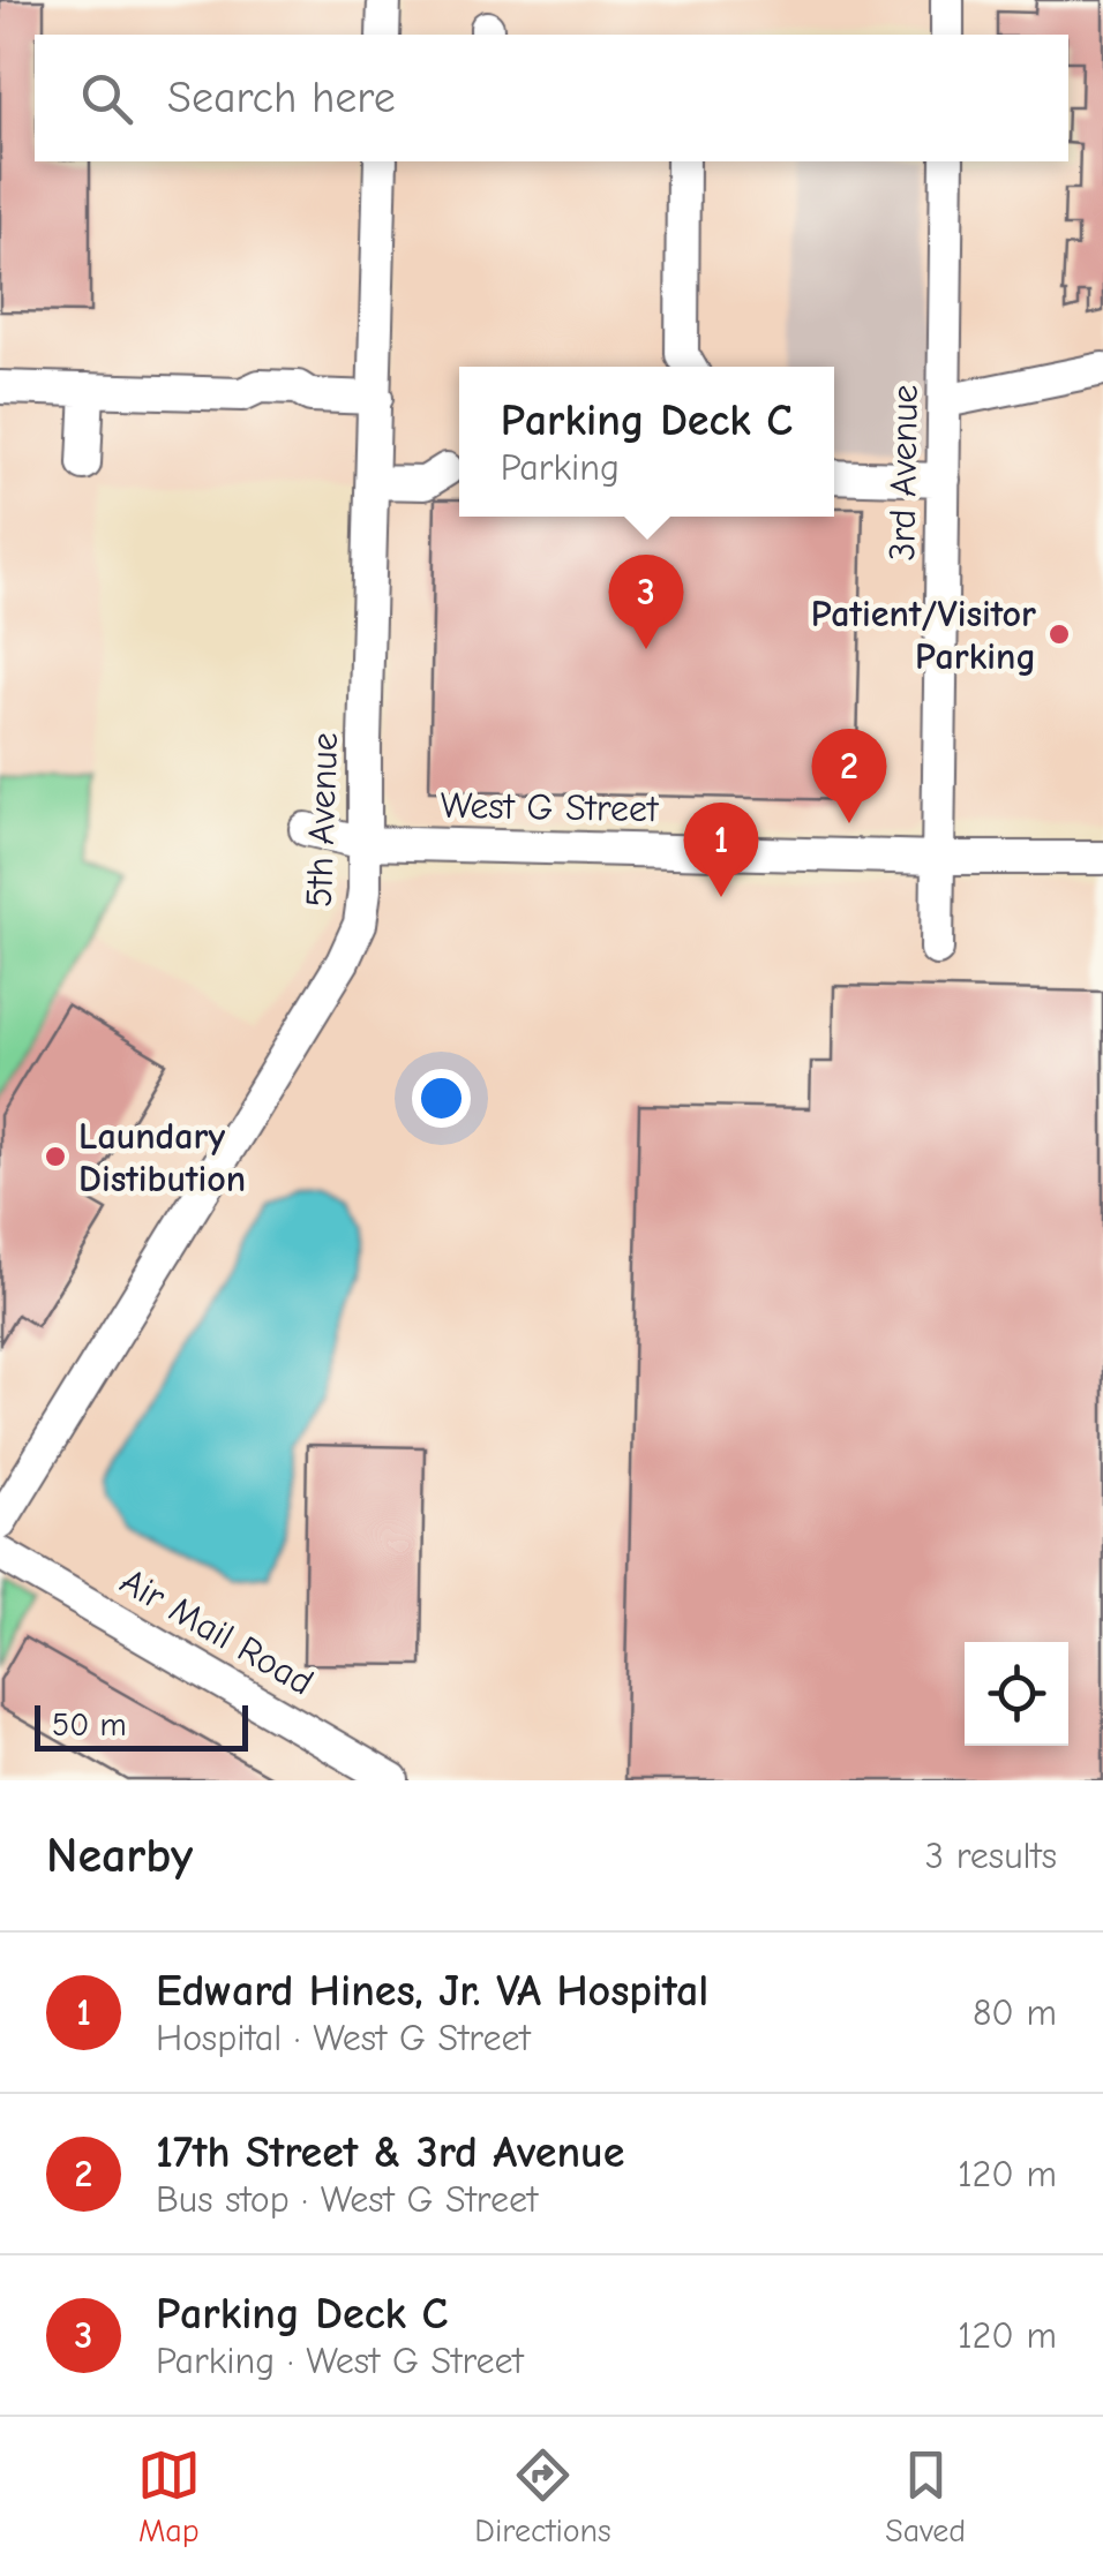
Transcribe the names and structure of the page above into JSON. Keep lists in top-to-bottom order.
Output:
{
  "streets": {
    "street": [
      "3rd Avenue",
      "West G Street",
      "5th Avenue",
      "Air Mail Road"
    ]
  },
  "crossings": [
    ["3rd Avenue", "West G Street"],
    ["West G Street", "5th Avenue"]
  ],
  "places": ["Patient/Visitor Parking", "Laundary Distibution"],
  "scale_bar": "50 m",
  "page": {
    "search": "Search here",
    "popup": ["Parking Deck C", "Parking"],
    "pins": ["3", "2", "1"],
    "scale": "50 m",
    "heading": ["Nearby", "3 results"],
    "list": [
      {
        "mark": "1",
        "name": "Edward Hines, Jr. VA Hospital",
        "note": "Hospital · West G Street",
        "value": "80 m"
      },
      {
        "mark": "2",
        "name": "17th Street & 3rd Avenue",
        "note": "Bus stop · West G Street",
        "value": "120 m"
      },
      {
        "mark": "3",
        "name": "Parking Deck C",
        "note": "Parking · West G Street",
        "value": "120 m"
      }
    ],
    "nav": ["Map", "Directions", "Saved"]
  }
}
